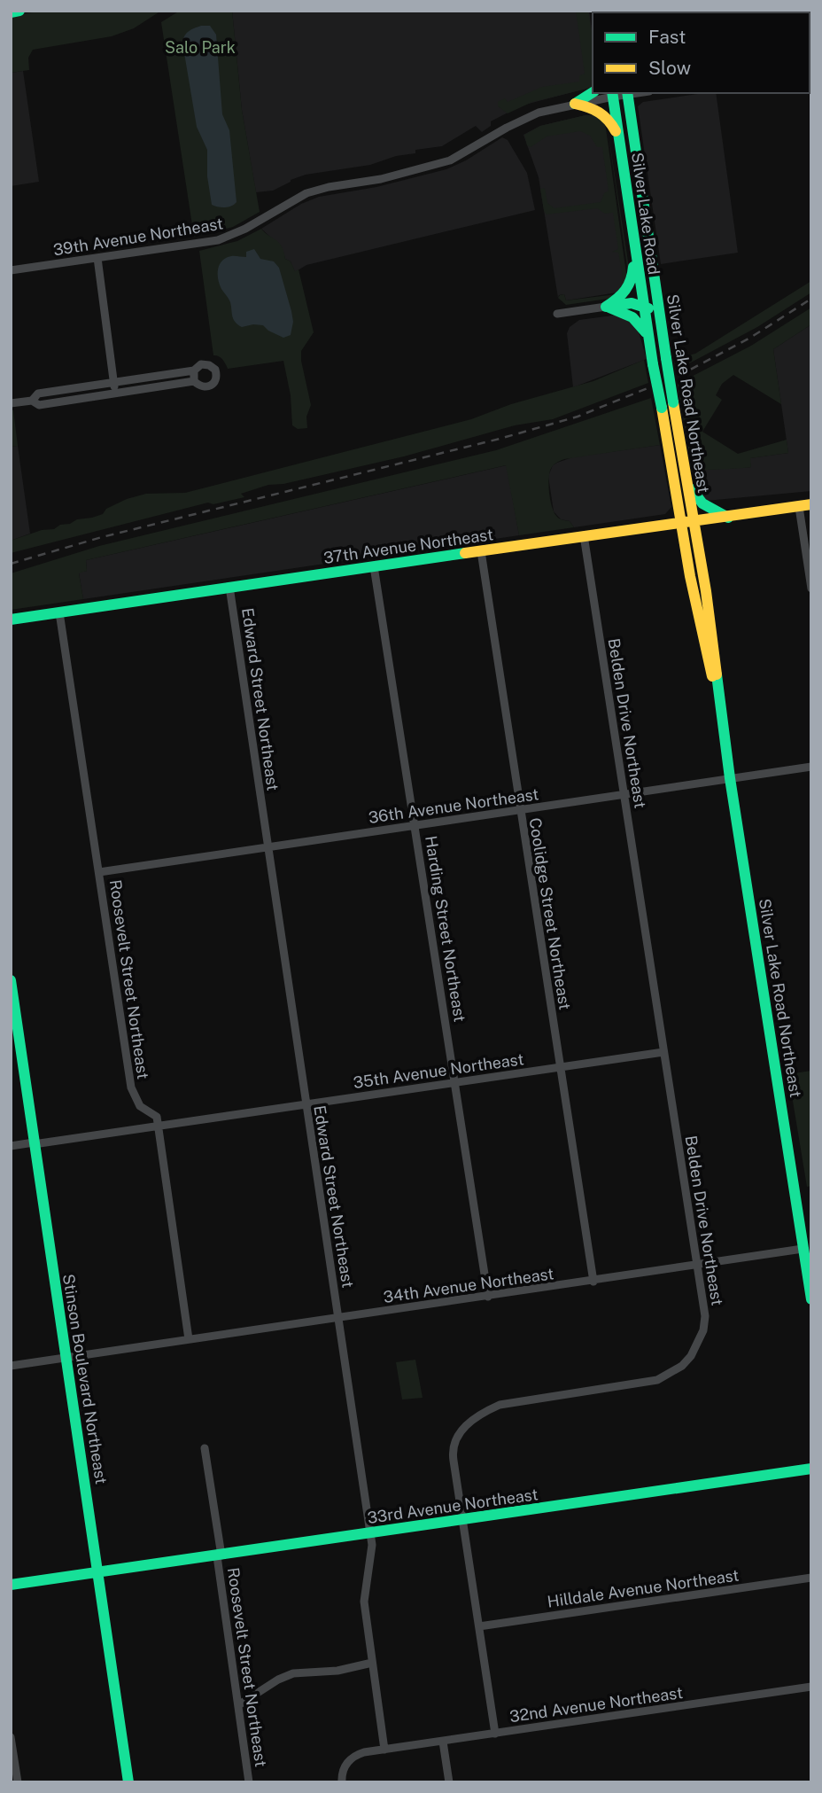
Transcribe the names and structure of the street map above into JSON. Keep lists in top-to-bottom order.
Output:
{
  "streets": {
    "main road": [
      "Silver Lake Road",
      "Silver Lake Road Northeast",
      "37th Avenue Northeast",
      "Stinson Boulevard Northeast",
      "33rd Avenue Northeast"
    ],
    "street": [
      "39th Avenue Northeast",
      "Edward Street Northeast",
      "Belden Drive Northeast",
      "36th Avenue Northeast",
      "Coolidge Street Northeast",
      "Harding Street Northeast",
      "Roosevelt Street Northeast",
      "35th Avenue Northeast",
      "34th Avenue Northeast",
      "Hilldale Avenue Northeast",
      "32nd Avenue Northeast"
    ]
  },
  "crossings": [
    ["Silver Lake Road", "39th Avenue Northeast"],
    ["Silver Lake Road", "Silver Lake Road Northeast"],
    ["Silver Lake Road", "37th Avenue Northeast"],
    ["39th Avenue Northeast", "Silver Lake Road Northeast"],
    ["Silver Lake Road Northeast", "37th Avenue Northeast"],
    ["Silver Lake Road Northeast", "36th Avenue Northeast"],
    ["Silver Lake Road Northeast", "34th Avenue Northeast"],
    ["37th Avenue Northeast", "Edward Street Northeast"],
    ["37th Avenue Northeast", "Belden Drive Northeast"],
    ["37th Avenue Northeast", "Coolidge Street Northeast"],
    ["37th Avenue Northeast", "Harding Street Northeast"],
    ["37th Avenue Northeast", "Roosevelt Street Northeast"],
    ["Edward Street Northeast", "36th Avenue Northeast"],
    ["Edward Street Northeast", "35th Avenue Northeast"],
    ["Edward Street Northeast", "34th Avenue Northeast"],
    ["Edward Street Northeast", "33rd Avenue Northeast"],
    ["Edward Street Northeast", "32nd Avenue Northeast"],
    ["Belden Drive Northeast", "36th Avenue Northeast"],
    ["Belden Drive Northeast", "35th Avenue Northeast"],
    ["Belden Drive Northeast", "34th Avenue Northeast"],
    ["Belden Drive Northeast", "33rd Avenue Northeast"],
    ["Belden Drive Northeast", "Hilldale Avenue Northeast"],
    ["Belden Drive Northeast", "32nd Avenue Northeast"],
    ["36th Avenue Northeast", "Coolidge Street Northeast"],
    ["36th Avenue Northeast", "Harding Street Northeast"],
    ["36th Avenue Northeast", "Roosevelt Street Northeast"],
    ["Coolidge Street Northeast", "35th Avenue Northeast"],
    ["Coolidge Street Northeast", "34th Avenue Northeast"],
    ["Harding Street Northeast", "35th Avenue Northeast"],
    ["Harding Street Northeast", "34th Avenue Northeast"],
    ["Roosevelt Street Northeast", "35th Avenue Northeast"],
    ["Roosevelt Street Northeast", "33rd Avenue Northeast"],
    ["35th Avenue Northeast", "Stinson Boulevard Northeast"],
    ["34th Avenue Northeast", "Stinson Boulevard Northeast"],
    ["Stinson Boulevard Northeast", "33rd Avenue Northeast"]
  ],
  "parks": ["Salo Park"],
  "legend": ["Fast", "Slow"]
}
